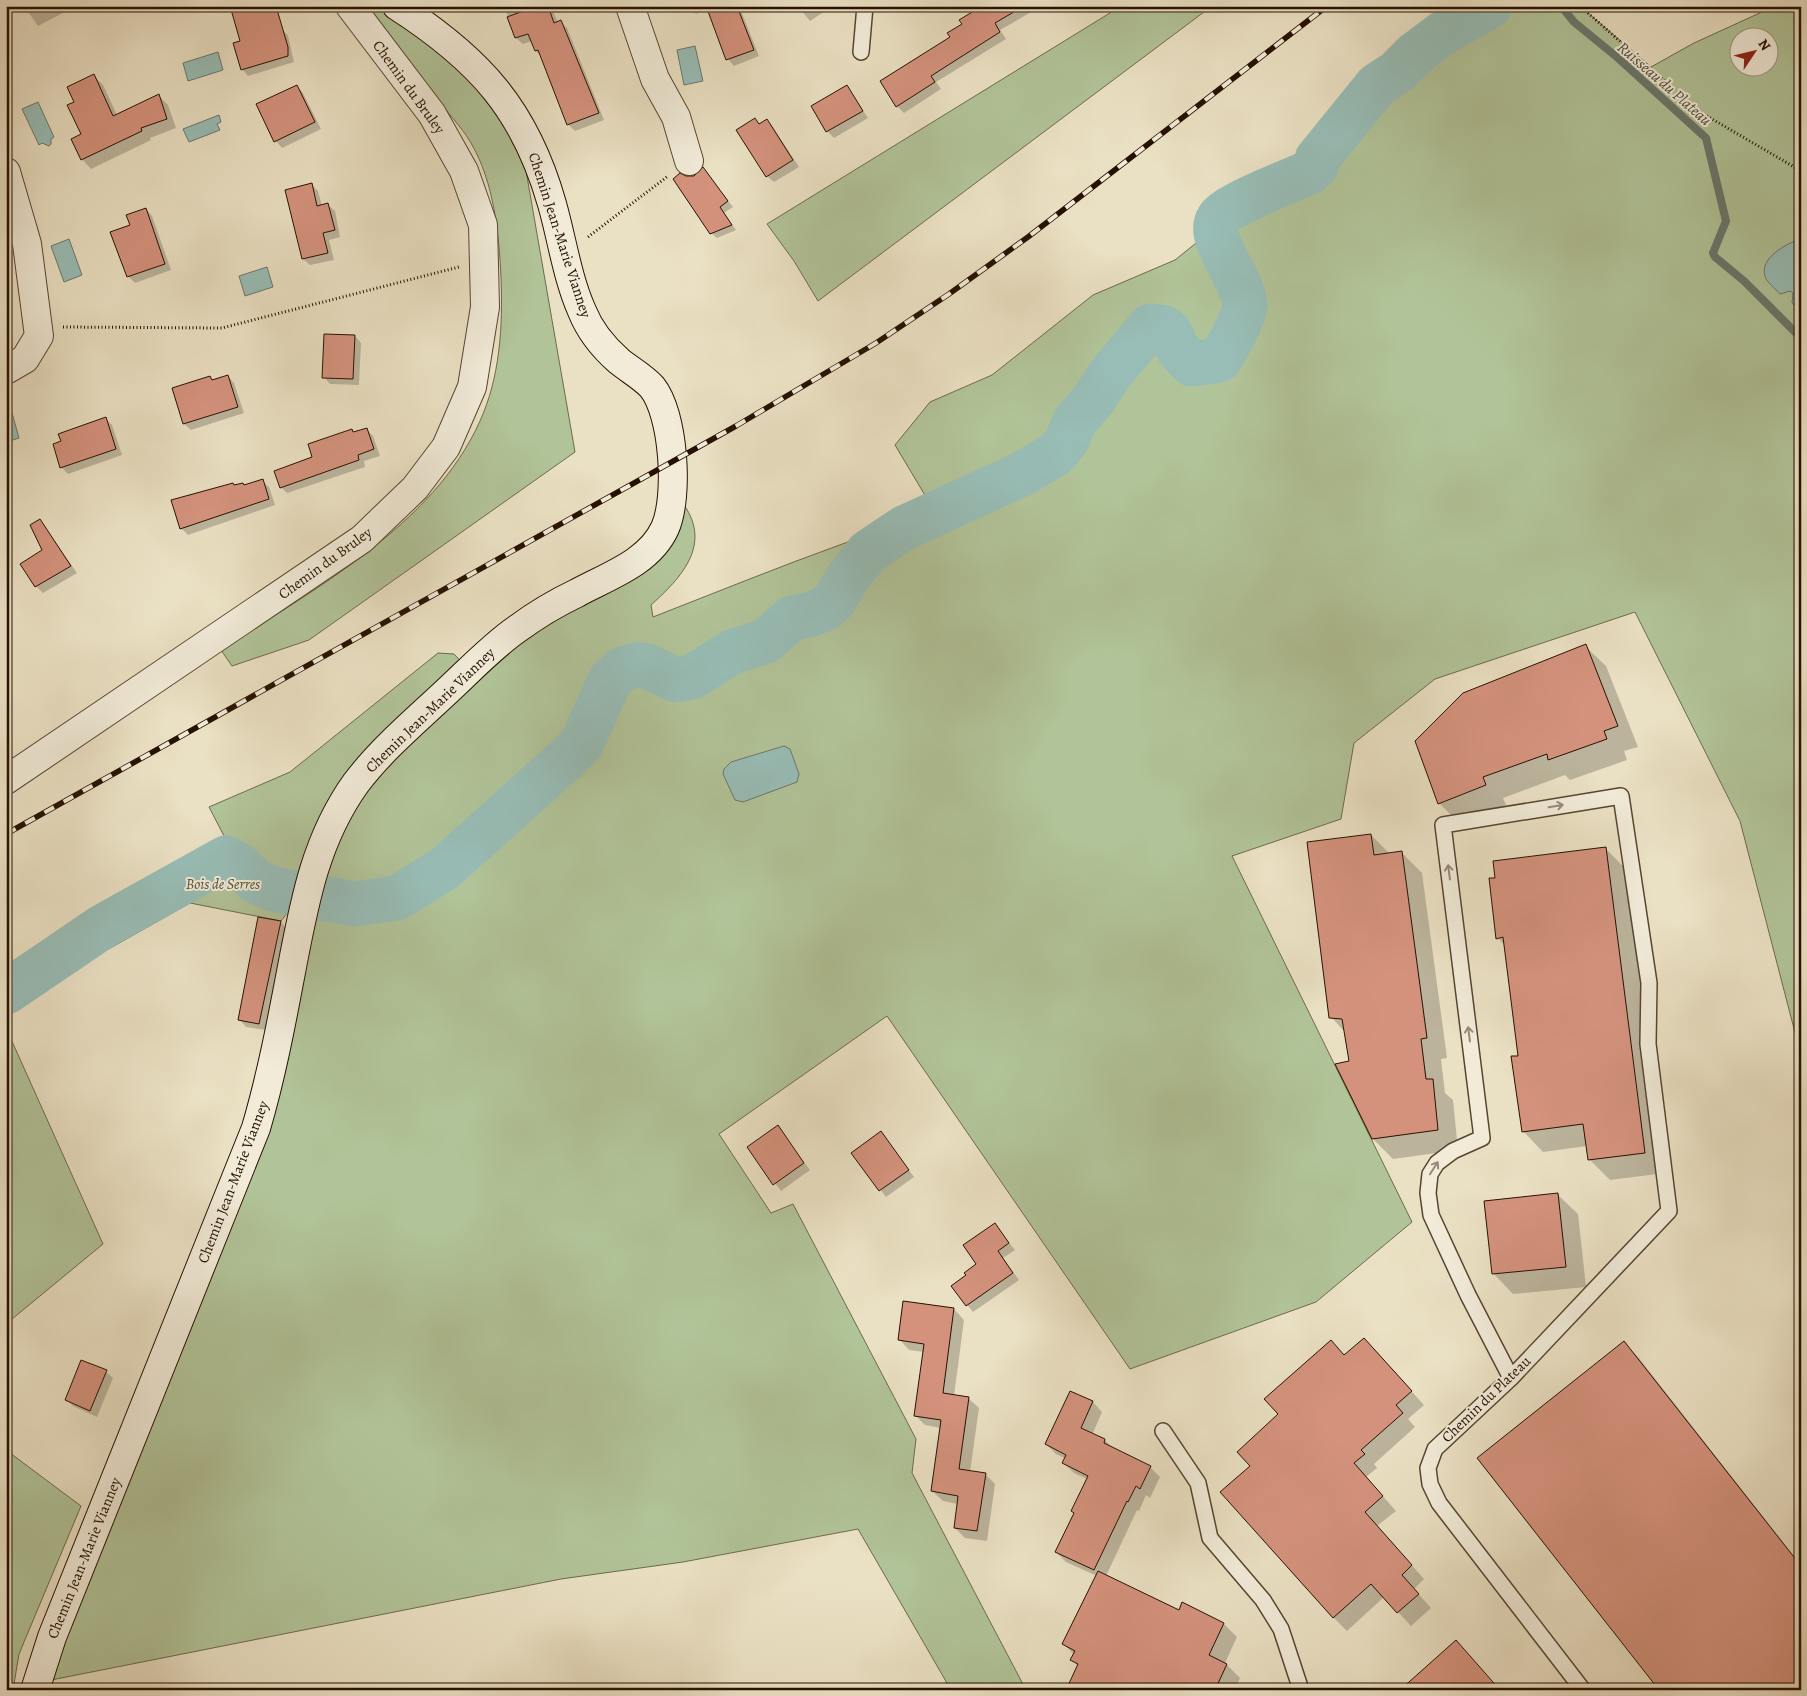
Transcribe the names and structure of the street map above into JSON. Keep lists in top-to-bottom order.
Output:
{
  "streets": {
    "street": ["Chemin du Bruley", "Chemin Jean-Marie Vianney"],
    "lane": ["Chemin du Plateau"]
  },
  "water": ["Ruisseau du Plateau"],
  "parks": ["Bois de Serres"],
  "north": "top right"
}
